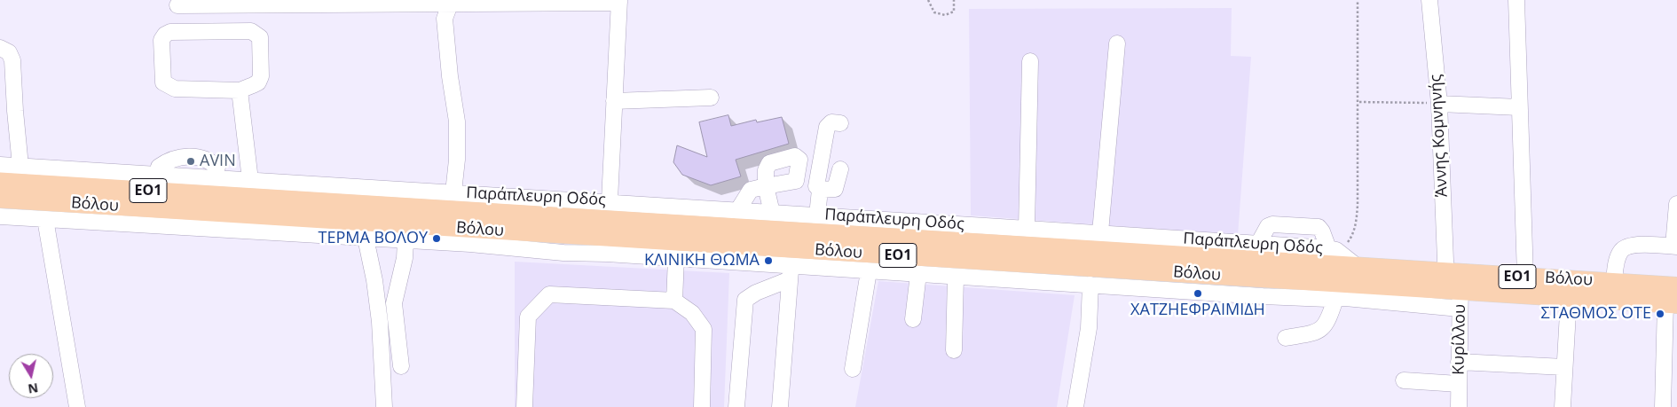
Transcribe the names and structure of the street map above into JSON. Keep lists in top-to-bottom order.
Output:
{
  "streets": {
    "main road": ["ΕΟ1", "Βόλου"],
    "street": ["Άννης Κομνηνής", "Παράπλευρη Οδός", "Κυρίλλου"]
  },
  "crossings": [
    ["Άννης Κομνηνής", "Βόλου"],
    ["Άννης Κομνηνής", "Κυρίλλου"],
    ["Παράπλευρη Οδός", "Βόλου"],
    ["Βόλου", "Κυρίλλου"]
  ],
  "places": [
    "AVIN",
    "ΤΕΡΜΑ ΒΟΛΟΥ",
    "ΚΛΙΝΙΚΗ ΘΩΜΑ",
    "ΧΑΤΖΗΕΦΡΑΙΜΙΔΗ",
    "ΣΤΑΘΜΟΣ ΟΤΕ"
  ],
  "north": "bottom"
}
